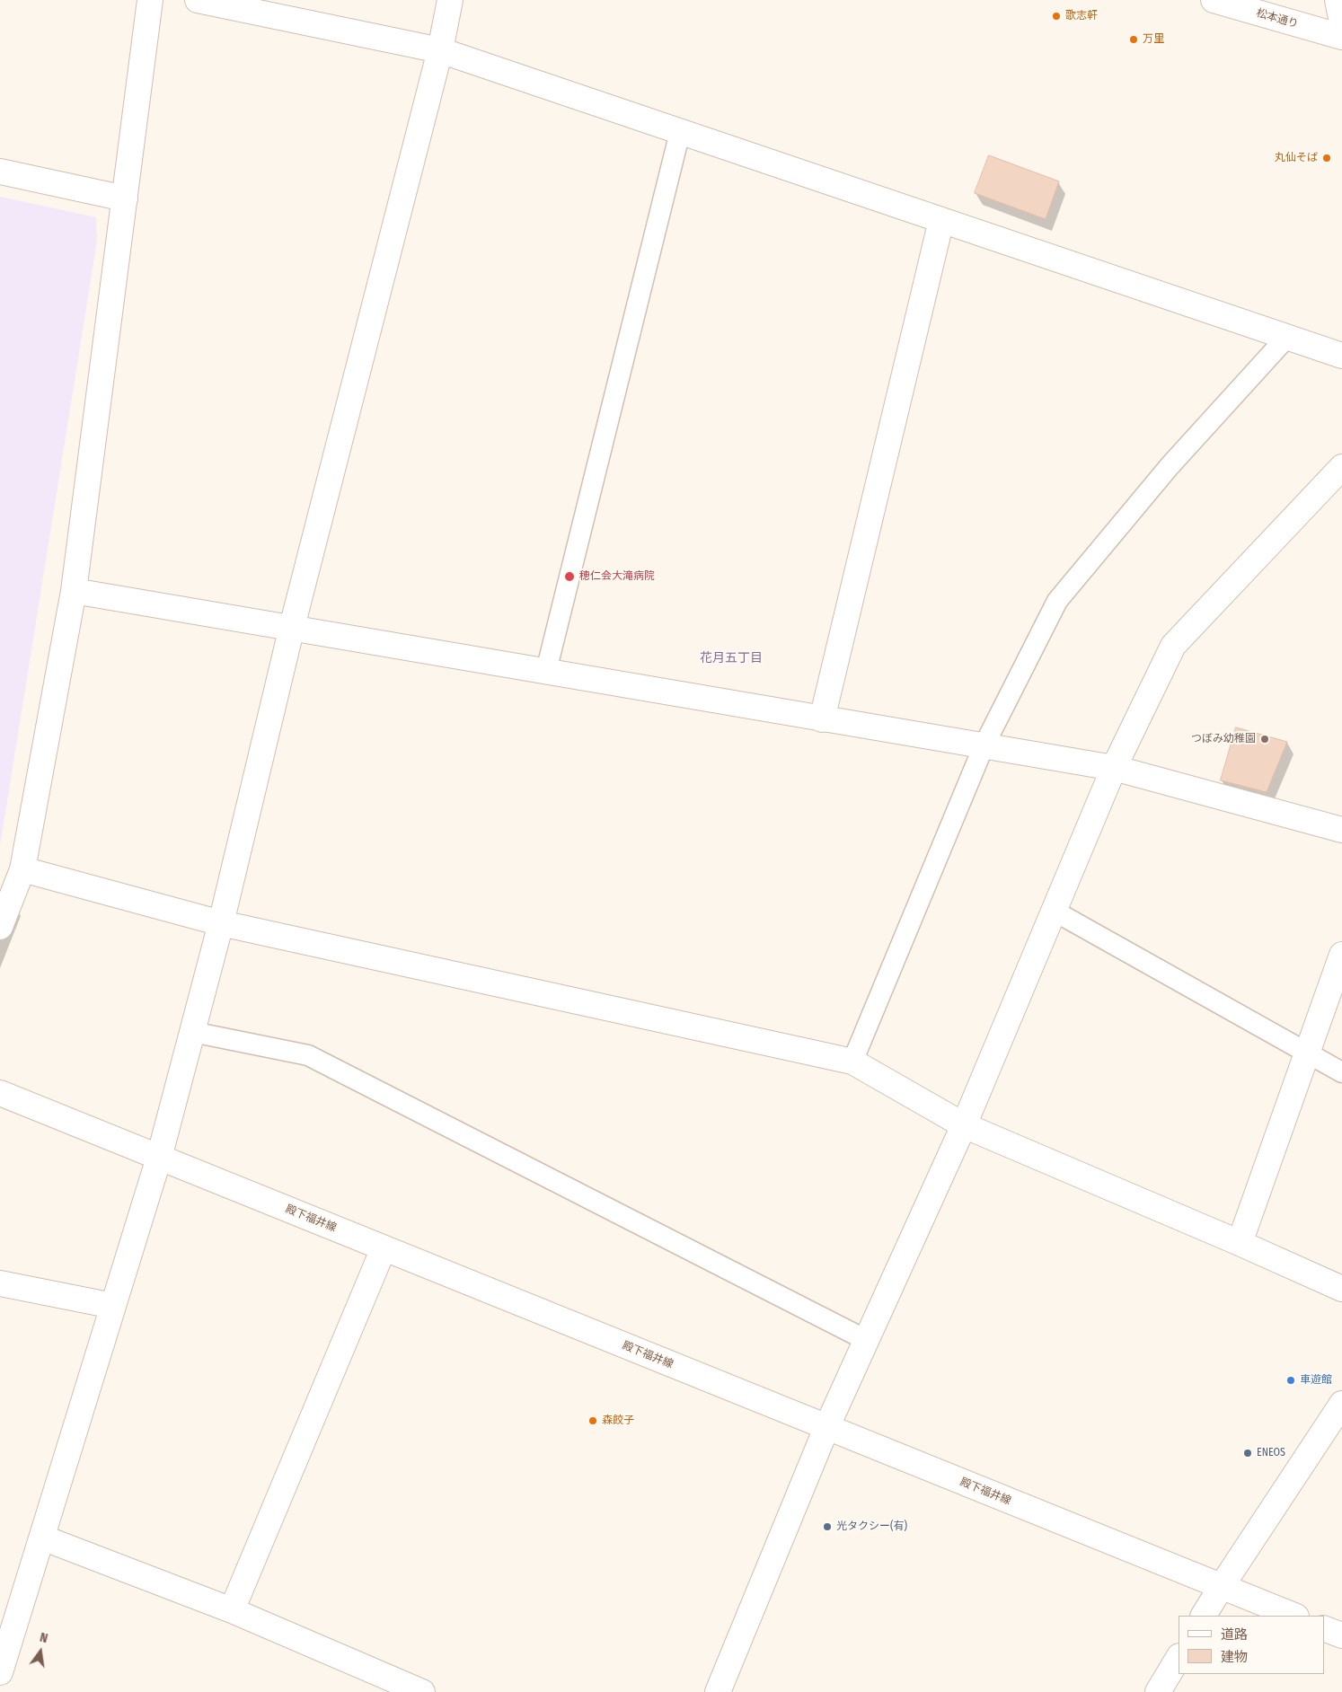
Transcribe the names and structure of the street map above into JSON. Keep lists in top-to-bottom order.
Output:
{
  "streets": {
    "street": ["松本通り", "殿下福井線"]
  },
  "districts": ["花月五丁目"],
  "places": [
    "歌志軒",
    "万里",
    "丸仙そば",
    "穂仁会大滝病院",
    "つぼみ幼稚園",
    "車遊館",
    "森餃子",
    "ENEOS",
    "光タクシー(有)"
  ],
  "legend": ["道路", "建物"],
  "north": "top"
}
